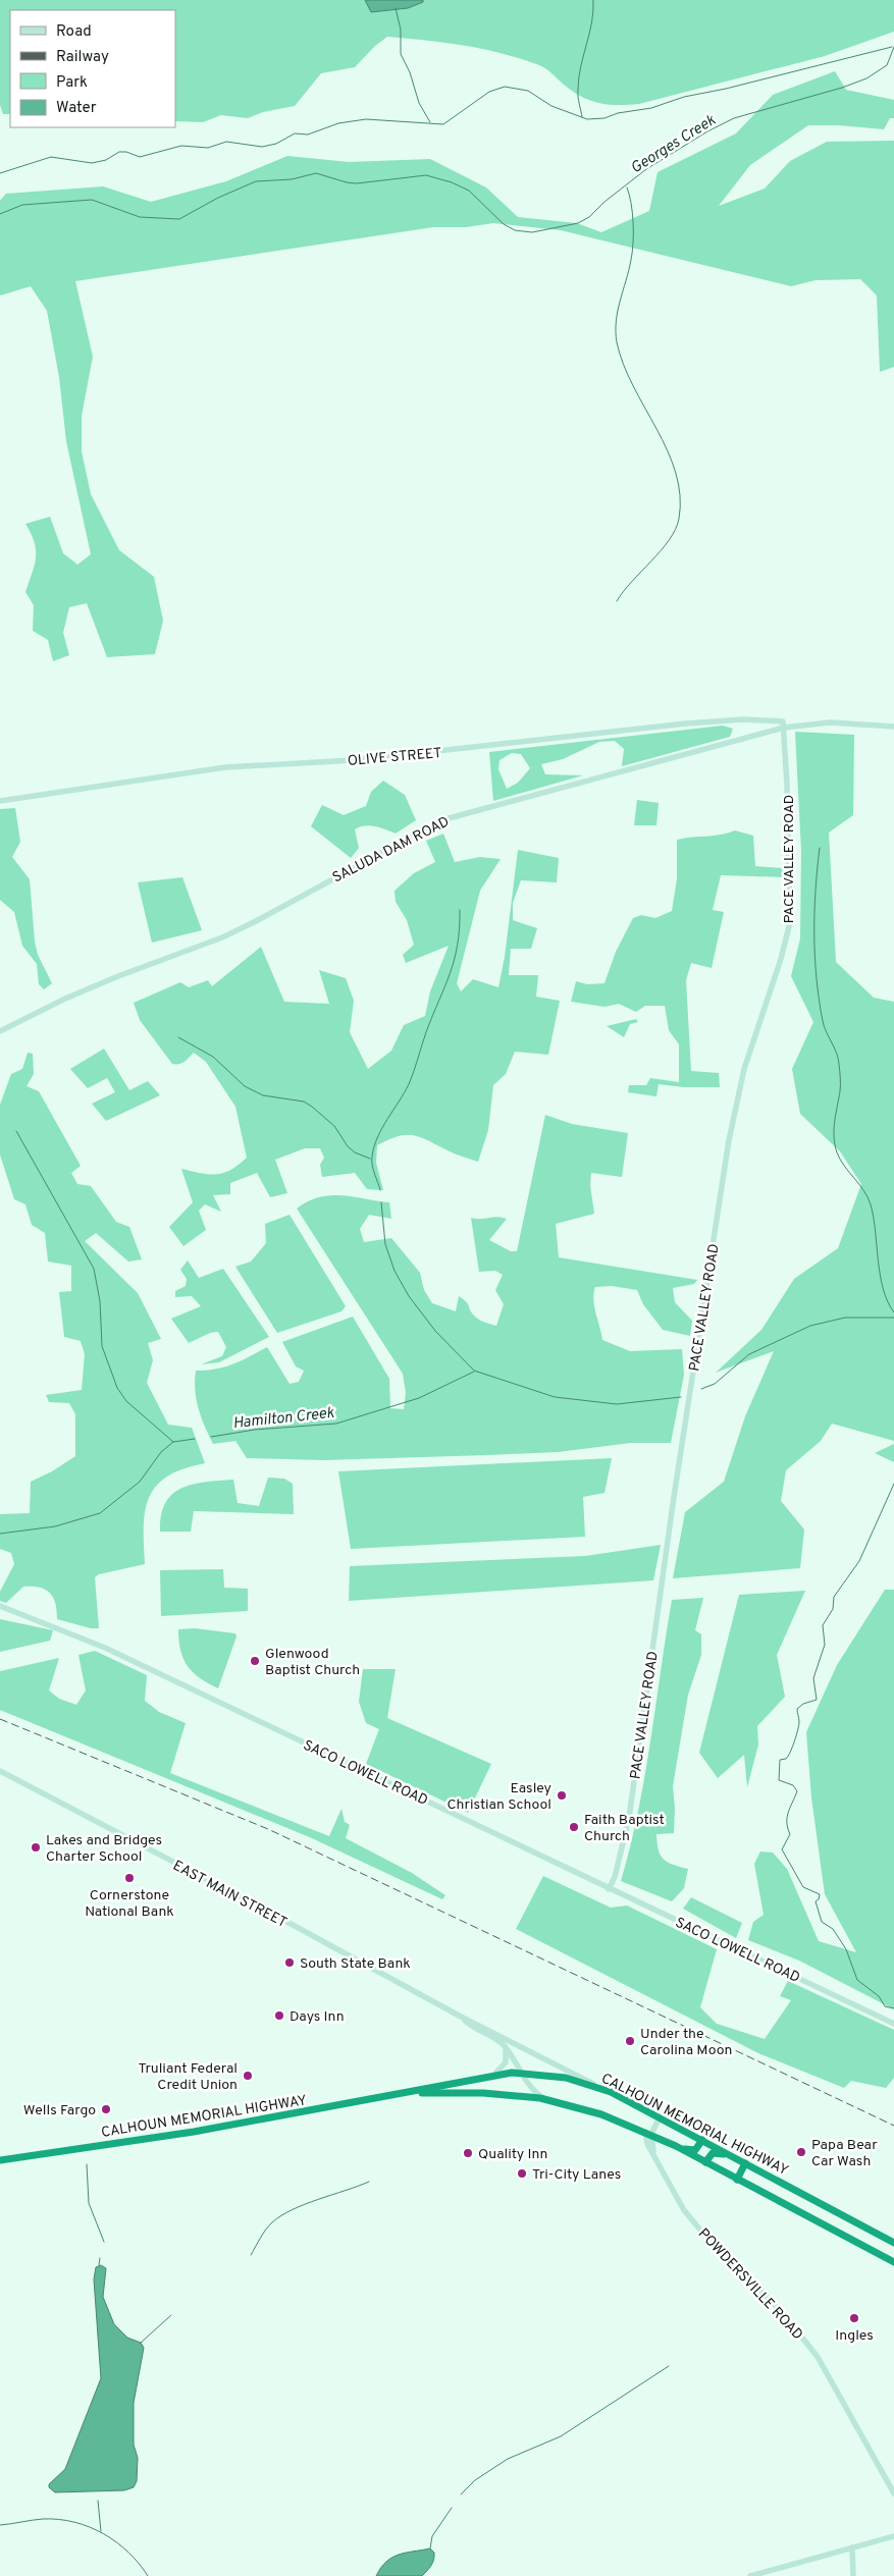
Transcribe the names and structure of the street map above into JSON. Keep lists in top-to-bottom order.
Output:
{
  "streets": {
    "highway": ["CALHOUN MEMORIAL HIGHWAY"],
    "street": [
      "OLIVE STREET",
      "SALUDA DAM ROAD",
      "PACE VALLEY ROAD",
      "SACO LOWELL ROAD",
      "EAST MAIN STREET",
      "POWDERSVILLE ROAD"
    ]
  },
  "crossings": [
    ["OLIVE STREET", "SALUDA DAM ROAD"],
    ["OLIVE STREET", "PACE VALLEY ROAD"],
    ["SALUDA DAM ROAD", "PACE VALLEY ROAD"],
    ["PACE VALLEY ROAD", "SACO LOWELL ROAD"],
    ["EAST MAIN STREET", "CALHOUN MEMORIAL HIGHWAY"],
    ["CALHOUN MEMORIAL HIGHWAY", "POWDERSVILLE ROAD"]
  ],
  "water": ["Georges Creek", "Hamilton Creek"],
  "places": [
    "Glenwood Baptist Church",
    "Easley Christian School",
    "Faith Baptist Church",
    "Lakes and Bridges Charter School",
    "Cornerstone National Bank",
    "South State Bank",
    "Days Inn",
    "Under the Carolina Moon",
    "Truliant Federal Credit Union",
    "Wells Fargo",
    "Papa Bear Car Wash",
    "Quality Inn",
    "Tri-City Lanes",
    "Ingles"
  ],
  "legend": [
    "Road",
    "Railway",
    "Park",
    "Water"
  ]
}
